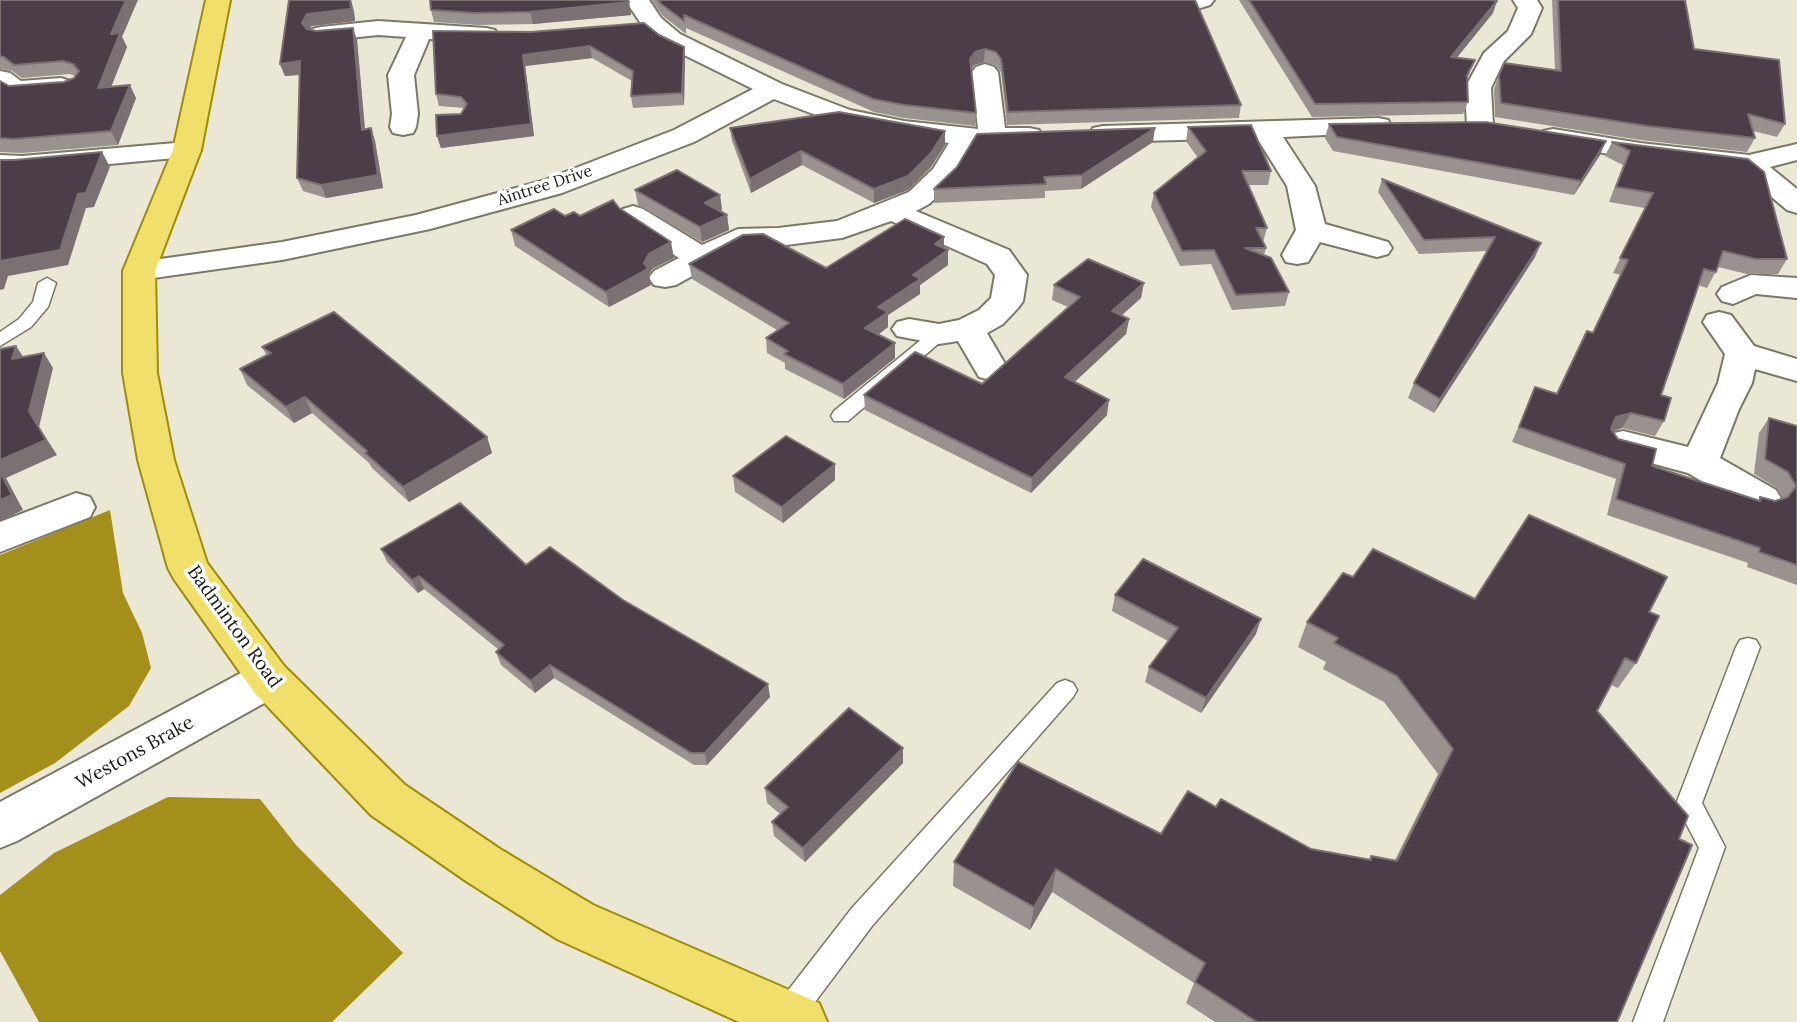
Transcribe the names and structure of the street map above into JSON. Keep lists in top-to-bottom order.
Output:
{
  "streets": {
    "main road": ["Badminton Road"],
    "street": ["Aintree Drive", "Westons Brake"]
  },
  "crossings": [
    ["Aintree Drive", "Badminton Road"],
    ["Badminton Road", "Westons Brake"]
  ]
}
